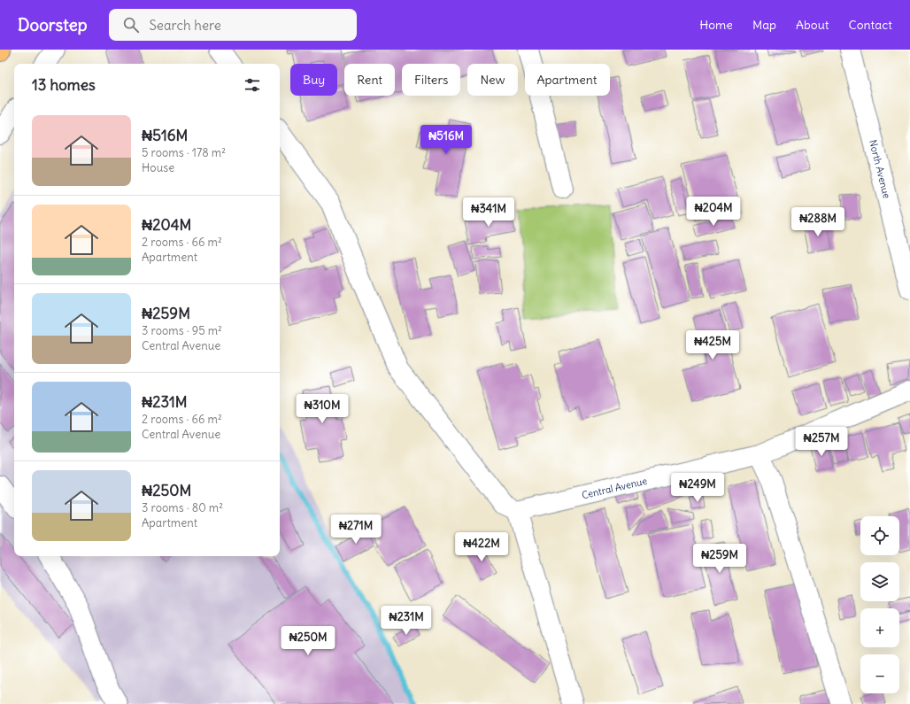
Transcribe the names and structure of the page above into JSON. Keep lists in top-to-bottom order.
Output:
{
  "streets": {
    "street": ["North Avenue", "Central Avenue"]
  },
  "page": {
    "header": "Doorstep",
    "search": "Search here",
    "nav": [
      "Home",
      "Map",
      "About",
      "Contact"
    ],
    "chip": [
      "Buy",
      "Rent",
      "Filters",
      "New",
      "Apartment"
    ],
    "heading": "13 homes",
    "list": [
      {
        "name": "₦516M",
        "note": "5 rooms · 178 m² · House"
      },
      {
        "name": "₦204M",
        "note": "2 rooms · 66 m² · Apartment"
      },
      {
        "name": "₦259M",
        "note": "3 rooms · 95 m² · Central Avenue"
      },
      {
        "name": "₦231M",
        "note": "2 rooms · 66 m² · Central Avenue"
      },
      {
        "name": "₦250M",
        "note": "3 rooms · 80 m² · Apartment"
      }
    ],
    "price": [
      "₦516M",
      "₦204M",
      "₦341M",
      "₦288M",
      "₦425M",
      "₦310M",
      "₦257M",
      "₦249M",
      "₦271M",
      "₦422M",
      "₦259M",
      "₦231M",
      "₦250M"
    ],
    "map_buttons": ["+", "−"]
  }
}
